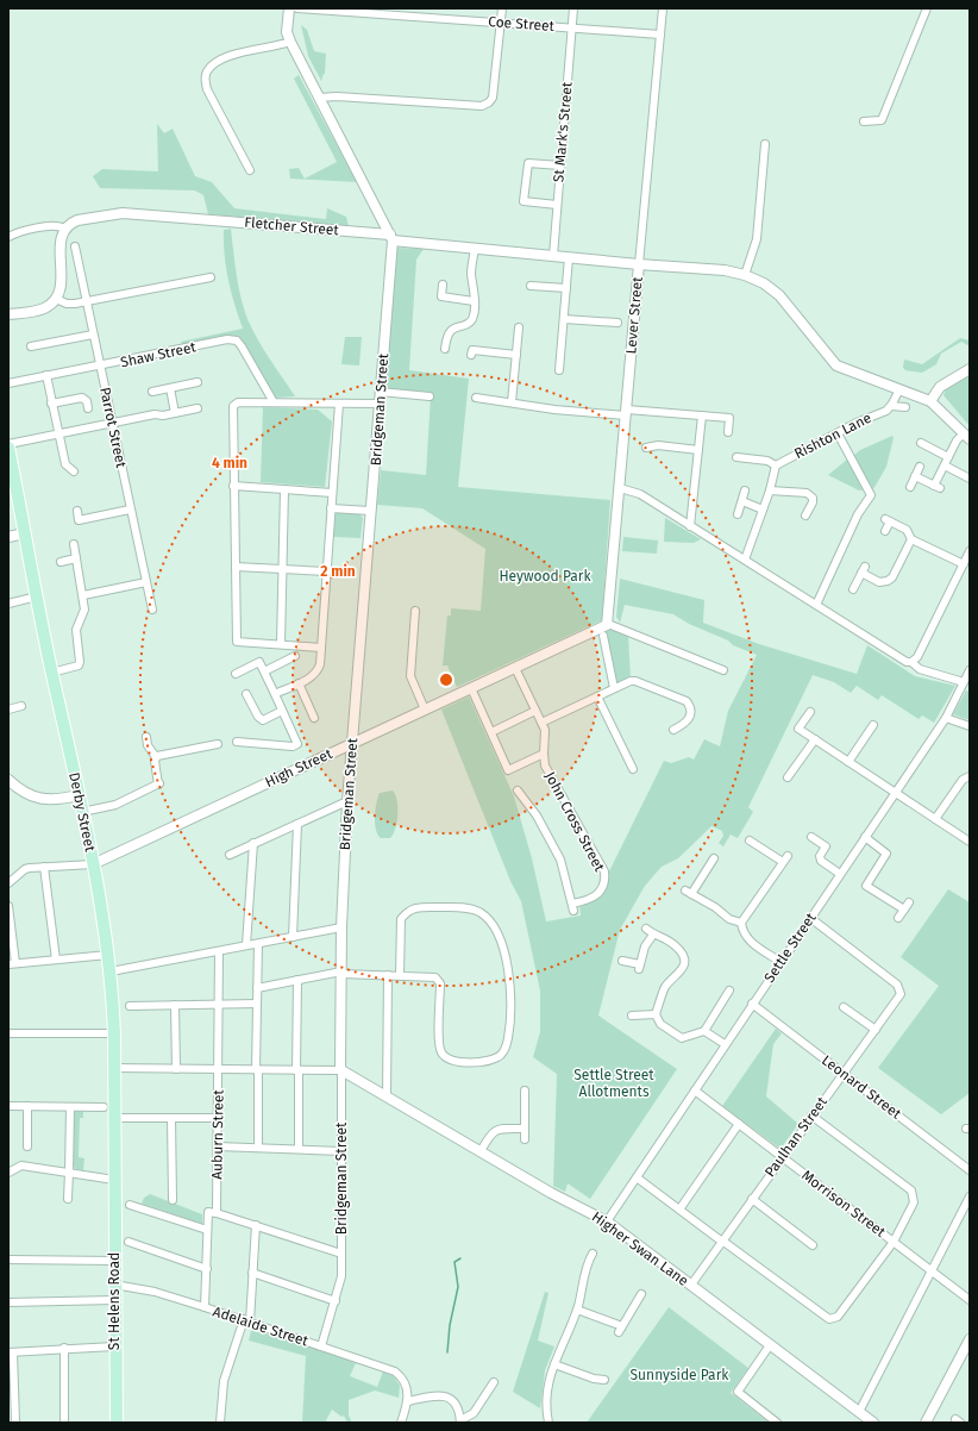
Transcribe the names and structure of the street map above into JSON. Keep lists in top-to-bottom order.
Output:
{
  "streets": {
    "main road": ["Derby Street", "St Helens Road"],
    "street": [
      "Coe Street",
      "St Mark's Street",
      "Fletcher Street",
      "Lever Street",
      "Shaw Street",
      "Bridgeman Street",
      "Parrot Street",
      "Rishton Lane",
      "High Street",
      "John Cross Street",
      "Settle Street",
      "Leonard Street",
      "Auburn Street",
      "Paulhan Street",
      "Morrison Street",
      "Higher Swan Lane",
      "Adelaide Street"
    ]
  },
  "crossings": [
    ["Coe Street", "St Mark's Street"],
    ["Coe Street", "Lever Street"],
    ["St Mark's Street", "Fletcher Street"],
    ["Fletcher Street", "Lever Street"],
    ["Fletcher Street", "Bridgeman Street"],
    ["Lever Street", "High Street"],
    ["Shaw Street", "Parrot Street"],
    ["Bridgeman Street", "High Street"],
    ["Bridgeman Street", "Higher Swan Lane"],
    ["Bridgeman Street", "Adelaide Street"],
    ["High Street", "Derby Street"],
    ["High Street", "John Cross Street"],
    ["Derby Street", "St Helens Road"],
    ["Settle Street", "Leonard Street"],
    ["Settle Street", "Paulhan Street"],
    ["Settle Street", "Morrison Street"],
    ["Settle Street", "Higher Swan Lane"],
    ["Leonard Street", "Paulhan Street"],
    ["Paulhan Street", "Morrison Street"],
    ["Paulhan Street", "Higher Swan Lane"],
    ["St Helens Road", "Adelaide Street"]
  ],
  "parks": ["Heywood Park", "Settle Street Allotments", "Sunnyside Park"],
  "rings": ["4 min", "2 min"]
}
